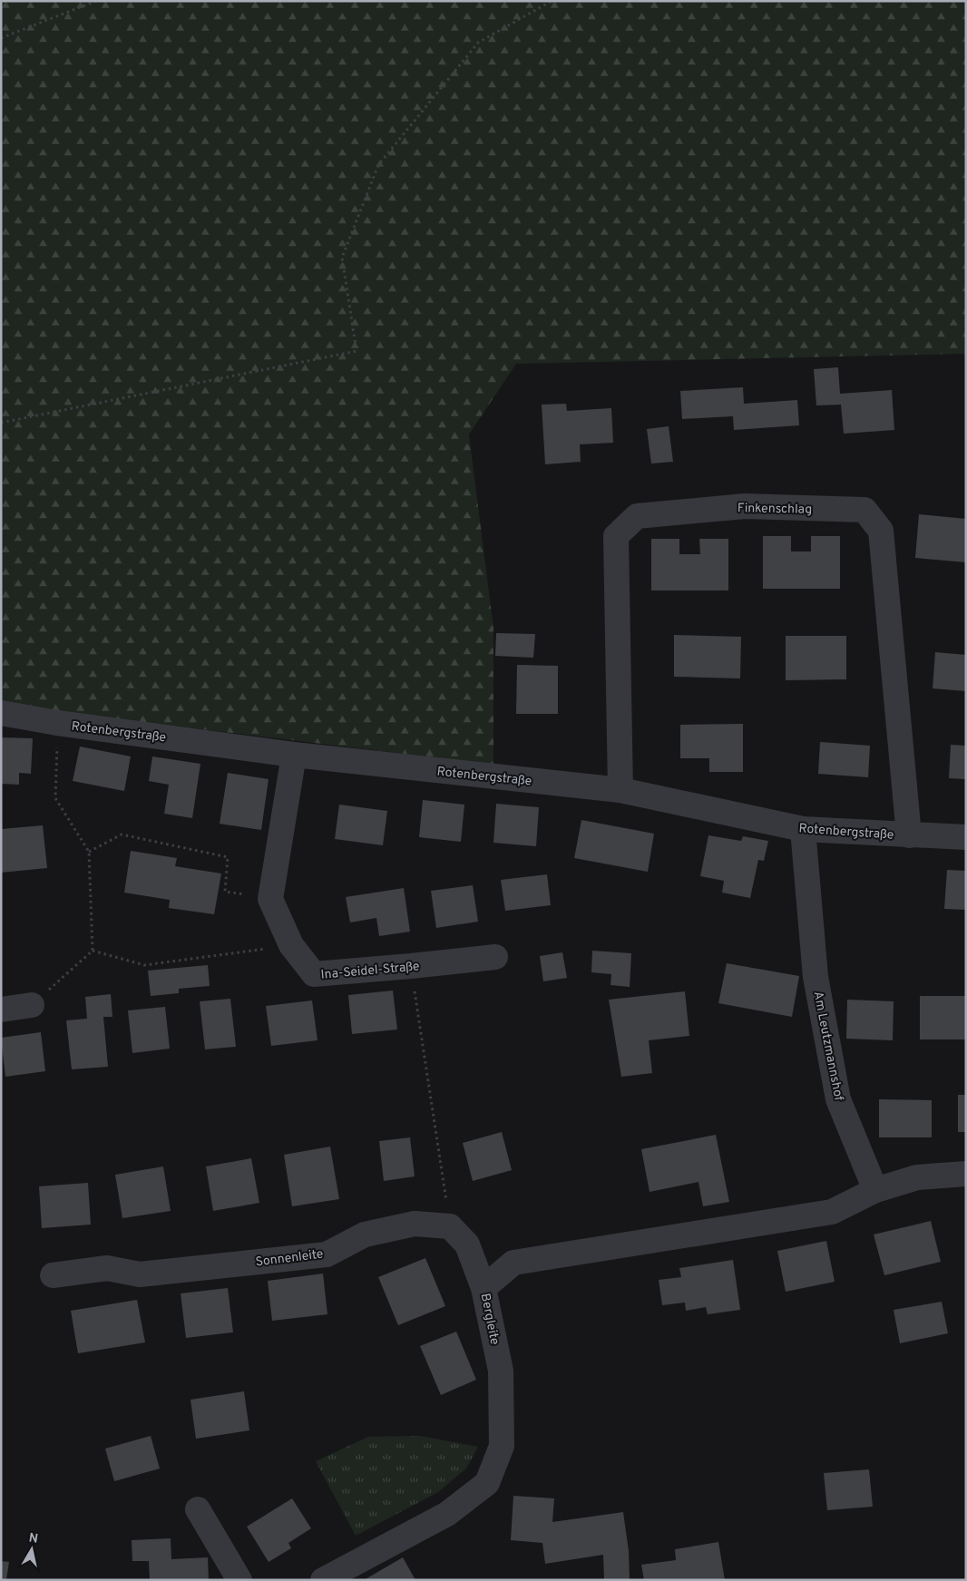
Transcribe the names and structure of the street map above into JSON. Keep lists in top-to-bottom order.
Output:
{
  "streets": {
    "street": [
      "Finkenschlag",
      "Rotenbergstraße",
      "Ina-Seidel-Straße",
      "Am Leutzmannshof",
      "Sonnenleite",
      "Bergleite"
    ]
  },
  "crossings": [
    ["Finkenschlag", "Rotenbergstraße"],
    ["Rotenbergstraße", "Am Leutzmannshof"],
    ["Am Leutzmannshof", "Bergleite"]
  ],
  "north": "top"
}
